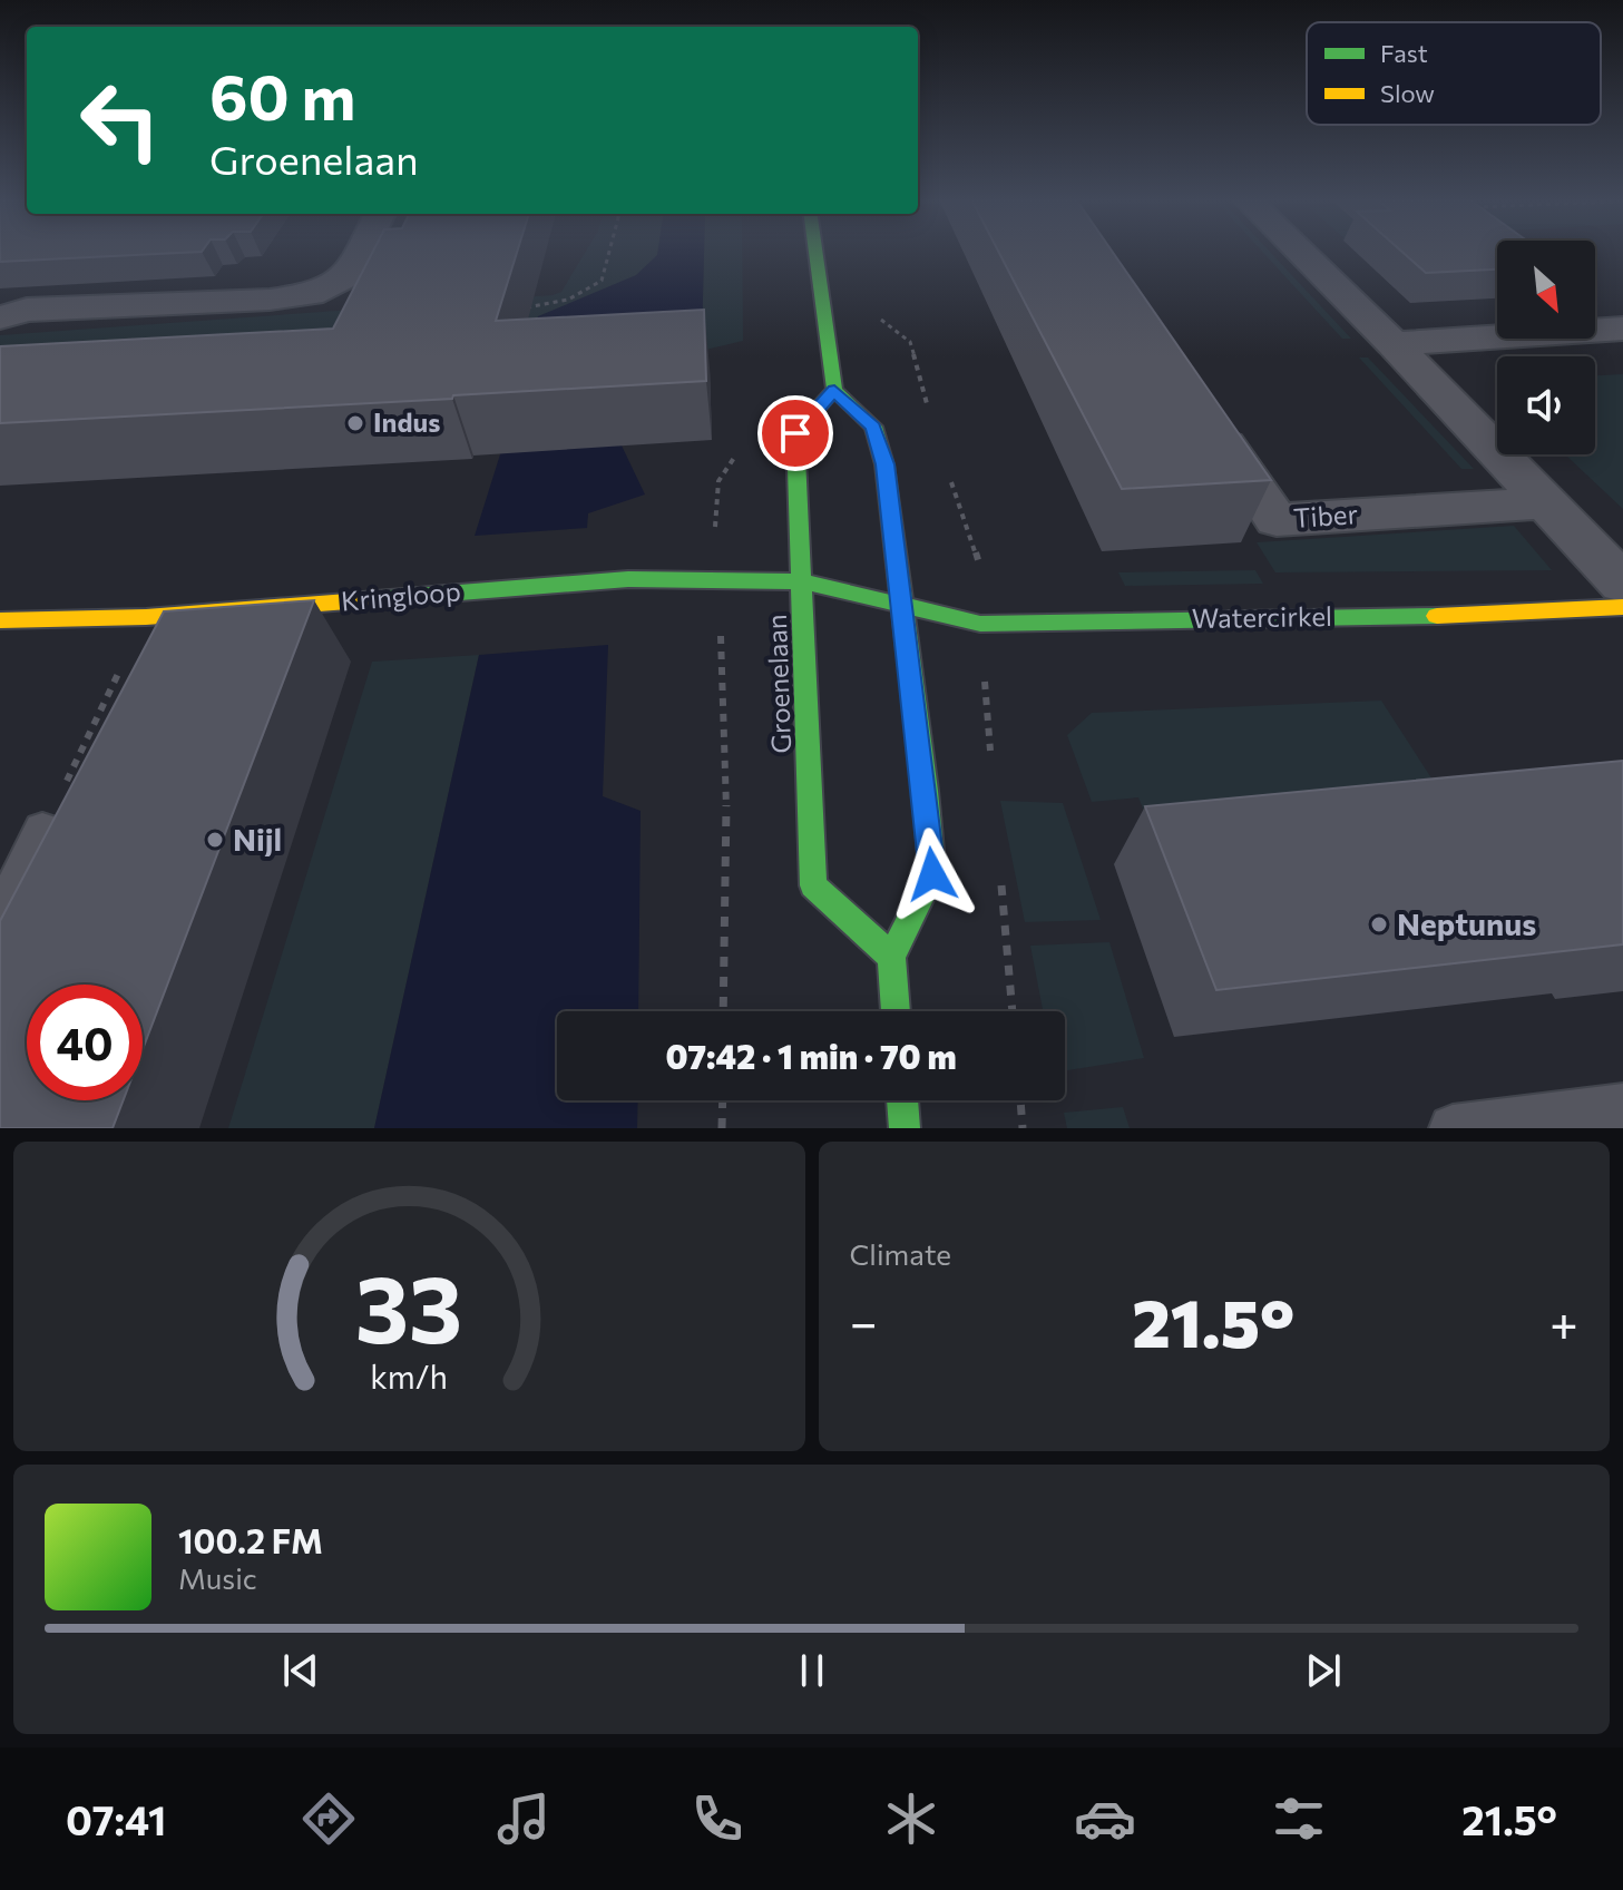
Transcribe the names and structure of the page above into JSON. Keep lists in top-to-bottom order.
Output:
{
  "streets": {
    "street": [
      "Tiber",
      "Kringloop",
      "Watercirkel",
      "Groenelaan"
    ]
  },
  "crossings": [
    ["Kringloop", "Watercirkel"],
    ["Kringloop", "Groenelaan"]
  ],
  "places": ["Indus", "Nijl", "Neptunus"],
  "legend": ["Fast", "Slow"],
  "north": "bottom right",
  "page": {
    "turn": ["60 m", "Groenelaan"],
    "limit": "40",
    "trip": "07:42 · 1 min · 70 m",
    "tile": "Climate",
    "heat": ["−", "21.5°", "+"],
    "song": ["100.2 FM", "Music"],
    "tabs": ["07:41", "21.5°"],
    "gauge": ["33", "km/h"]
  }
}
